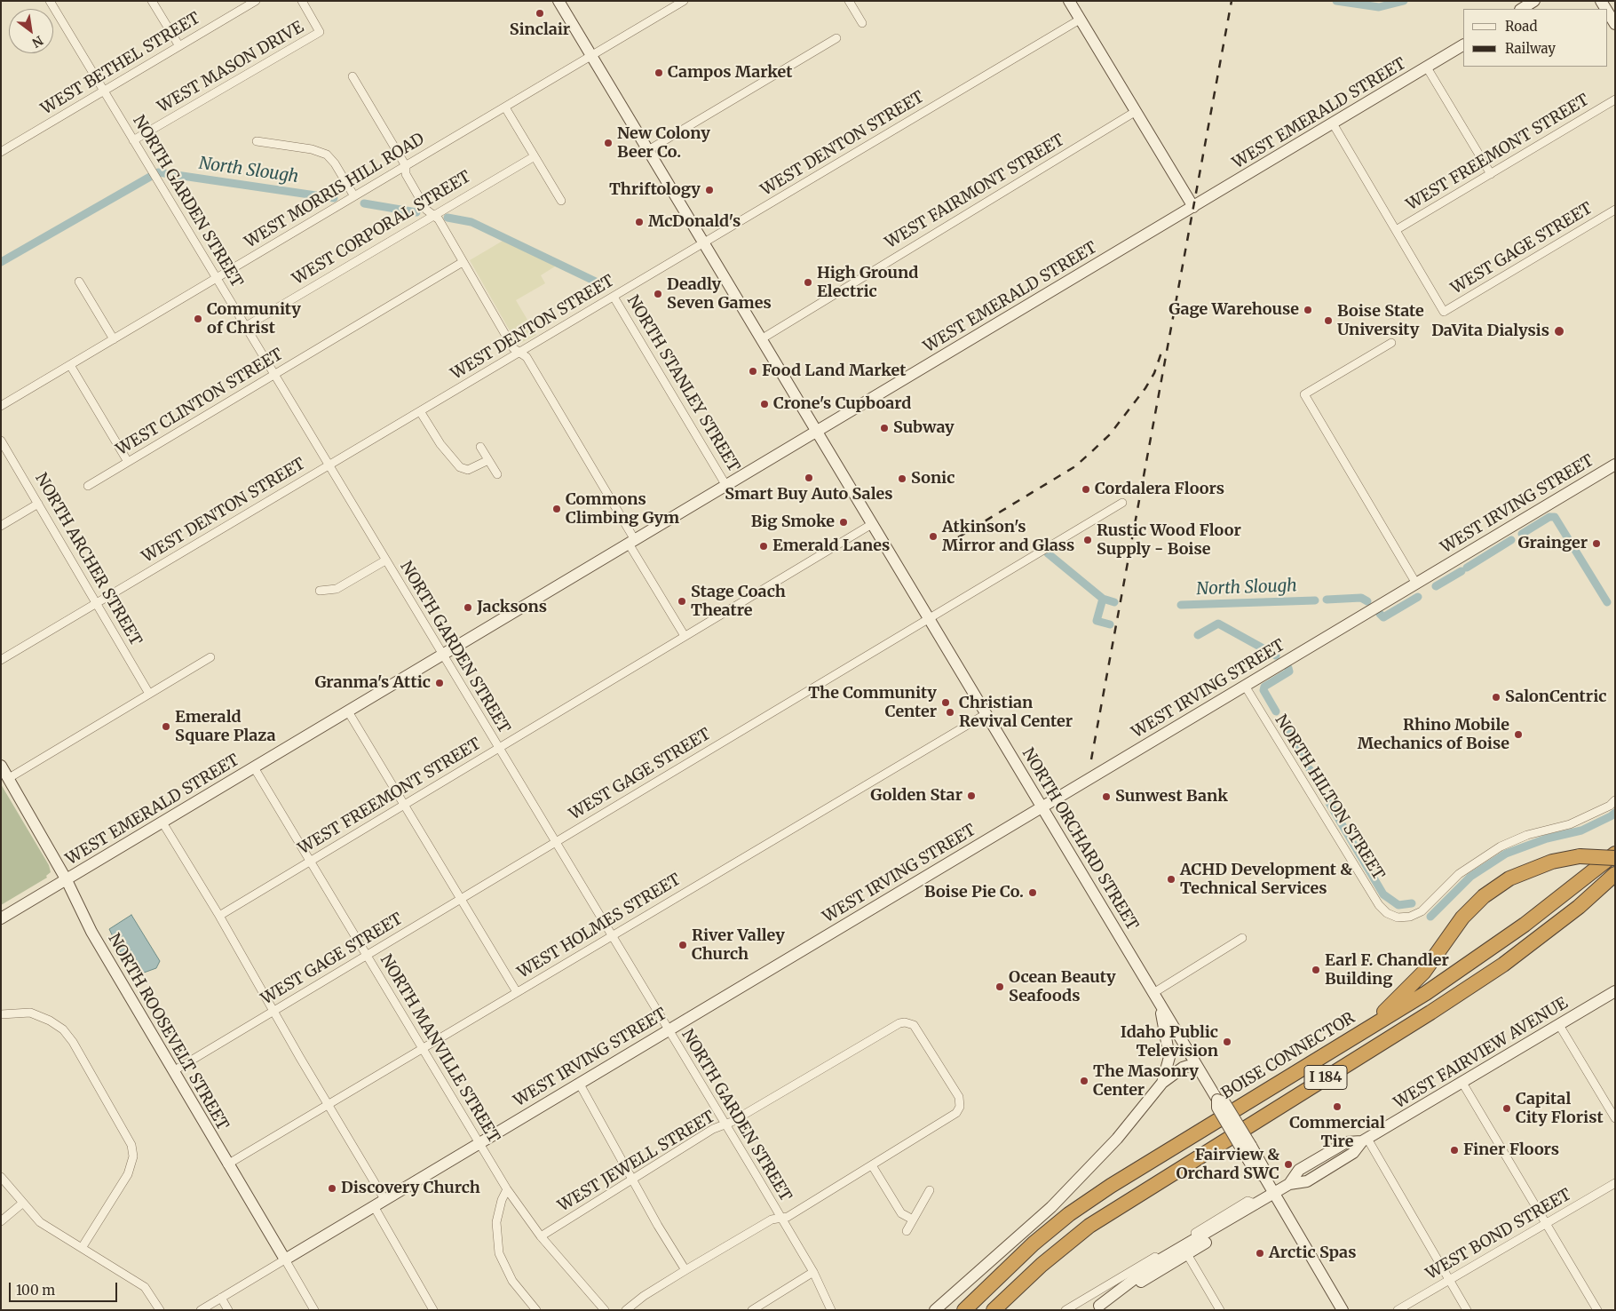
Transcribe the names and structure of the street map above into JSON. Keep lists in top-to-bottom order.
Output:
{
  "streets": {
    "highway": ["BOISE CONNECTOR", "I 184"],
    "street": [
      "WEST BETHEL STREET",
      "WEST MASON DRIVE",
      "WEST EMERALD STREET",
      "WEST DENTON STREET",
      "WEST FREEMONT STREET",
      "WEST MORRIS HILL ROAD",
      "WEST FAIRMONT STREET",
      "NORTH GARDEN STREET",
      "WEST CORPORAL STREET",
      "WEST GAGE STREET",
      "NORTH STANLEY STREET",
      "WEST CLINTON STREET",
      "WEST IRVING STREET",
      "NORTH ARCHER STREET",
      "NORTH HILTON STREET",
      "NORTH ORCHARD STREET",
      "WEST HOLMES STREET",
      "NORTH ROOSEVELT STREET",
      "NORTH MANVILLE STREET",
      "WEST FAIRVIEW AVENUE",
      "WEST JEWELL STREET",
      "WEST BOND STREET"
    ]
  },
  "crossings": [
    ["WEST BETHEL STREET", "NORTH GARDEN STREET"],
    ["WEST MASON DRIVE", "NORTH GARDEN STREET"],
    ["WEST EMERALD STREET", "NORTH GARDEN STREET"],
    ["WEST EMERALD STREET", "NORTH STANLEY STREET"],
    ["WEST EMERALD STREET", "NORTH ORCHARD STREET"],
    ["WEST EMERALD STREET", "NORTH ROOSEVELT STREET"],
    ["WEST EMERALD STREET", "NORTH MANVILLE STREET"],
    ["WEST DENTON STREET", "NORTH GARDEN STREET"],
    ["WEST DENTON STREET", "NORTH STANLEY STREET"],
    ["WEST DENTON STREET", "NORTH ARCHER STREET"],
    ["WEST DENTON STREET", "NORTH ORCHARD STREET"],
    ["WEST FREEMONT STREET", "NORTH GARDEN STREET"],
    ["WEST FREEMONT STREET", "WEST GAGE STREET"],
    ["WEST FREEMONT STREET", "NORTH ORCHARD STREET"],
    ["WEST FREEMONT STREET", "NORTH MANVILLE STREET"],
    ["WEST MORRIS HILL ROAD", "NORTH GARDEN STREET"],
    ["WEST MORRIS HILL ROAD", "NORTH ORCHARD STREET"],
    ["WEST FAIRMONT STREET", "NORTH ORCHARD STREET"],
    ["NORTH GARDEN STREET", "WEST CORPORAL STREET"],
    ["NORTH GARDEN STREET", "WEST GAGE STREET"],
    ["NORTH GARDEN STREET", "WEST CLINTON STREET"],
    ["NORTH GARDEN STREET", "WEST IRVING STREET"],
    ["NORTH GARDEN STREET", "WEST HOLMES STREET"],
    ["NORTH GARDEN STREET", "WEST JEWELL STREET"],
    ["WEST GAGE STREET", "NORTH ORCHARD STREET"],
    ["WEST GAGE STREET", "NORTH ROOSEVELT STREET"],
    ["WEST GAGE STREET", "NORTH MANVILLE STREET"],
    ["WEST IRVING STREET", "NORTH HILTON STREET"],
    ["WEST IRVING STREET", "NORTH ORCHARD STREET"],
    ["WEST IRVING STREET", "NORTH ROOSEVELT STREET"],
    ["WEST IRVING STREET", "NORTH MANVILLE STREET"],
    ["NORTH ORCHARD STREET", "WEST HOLMES STREET"],
    ["NORTH ORCHARD STREET", "WEST FAIRVIEW AVENUE"],
    ["WEST HOLMES STREET", "NORTH ROOSEVELT STREET"],
    ["WEST HOLMES STREET", "NORTH MANVILLE STREET"],
    ["NORTH MANVILLE STREET", "WEST JEWELL STREET"]
  ],
  "water": ["North Slough"],
  "places": [
    "Sinclair",
    "Campos Market",
    "New Colony Beer Co.",
    "Thriftology",
    "McDonald's",
    "High Ground Electric",
    "Deadly Seven Games",
    "Gage Warehouse",
    "Community of Christ",
    "Boise State University",
    "DaVita Dialysis",
    "Food Land Market",
    "Crone's Cupboard",
    "Subway",
    "Smart Buy Auto Sales",
    "Sonic",
    "Cordalera Floors",
    "Commons Climbing Gym",
    "Big Smoke",
    "Atkinson's Mirror and Glass",
    "Rustic Wood Floor Supply - Boise",
    "Grainger",
    "Emerald Lanes",
    "Stage Coach Theatre",
    "Jacksons",
    "Granma's Attic",
    "SalonCentric",
    "The Community Center",
    "Christian Revival Center",
    "Emerald Square Plaza",
    "Rhino Mobile Mechanics of Boise",
    "Golden Star",
    "Sunwest Bank",
    "ACHD Development & Technical Services",
    "Boise Pie Co.",
    "River Valley Church",
    "Earl F. Chandler Building",
    "Ocean Beauty Seafoods",
    "Idaho Public Television",
    "The Masonry Center",
    "Commercial Tire",
    "Capital City Florist",
    "Finer Floors",
    "Fairview & Orchard SWC",
    "Discovery Church",
    "Arctic Spas"
  ],
  "legend": ["Road", "Railway"],
  "scale_bar": "100 m",
  "north": "bottom right"
}
